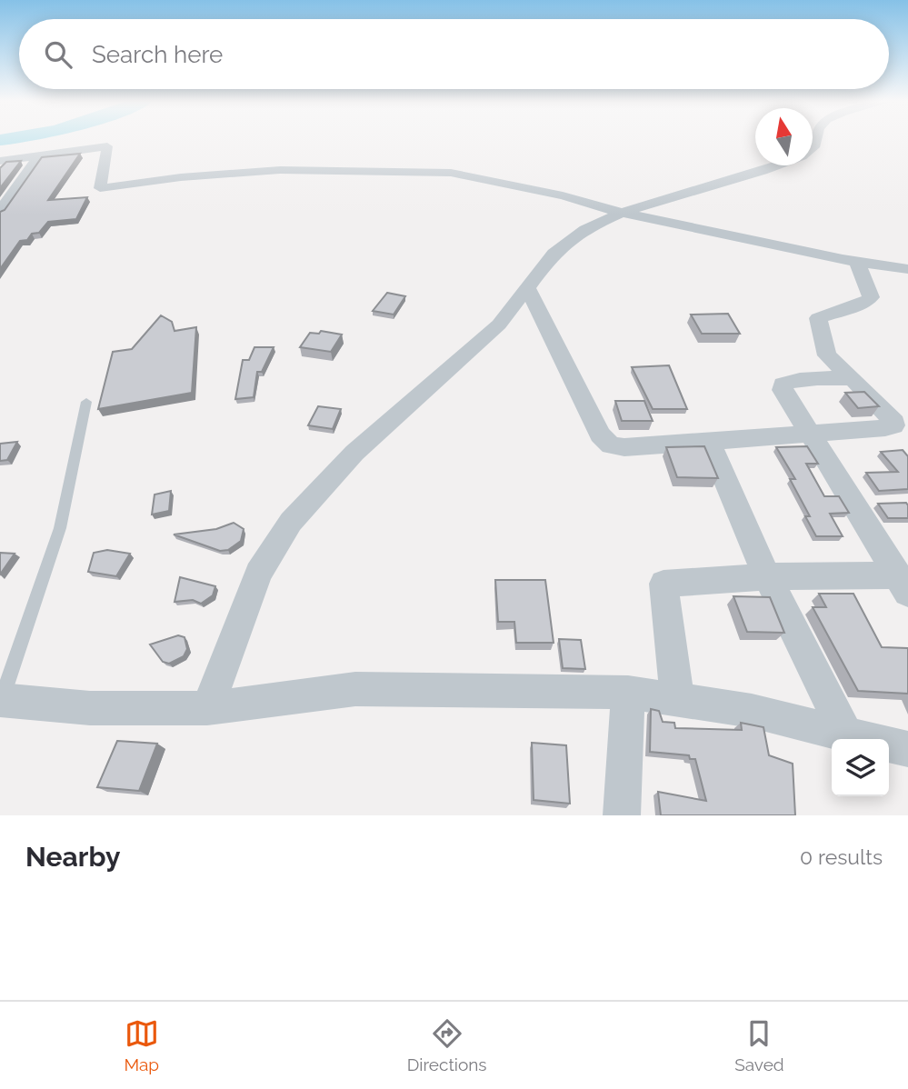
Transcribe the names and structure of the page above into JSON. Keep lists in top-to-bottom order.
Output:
{
  "north": "top",
  "page": {
    "search": "Search here",
    "heading": ["Nearby", "0 results"],
    "nav": ["Map", "Directions", "Saved"]
  }
}
